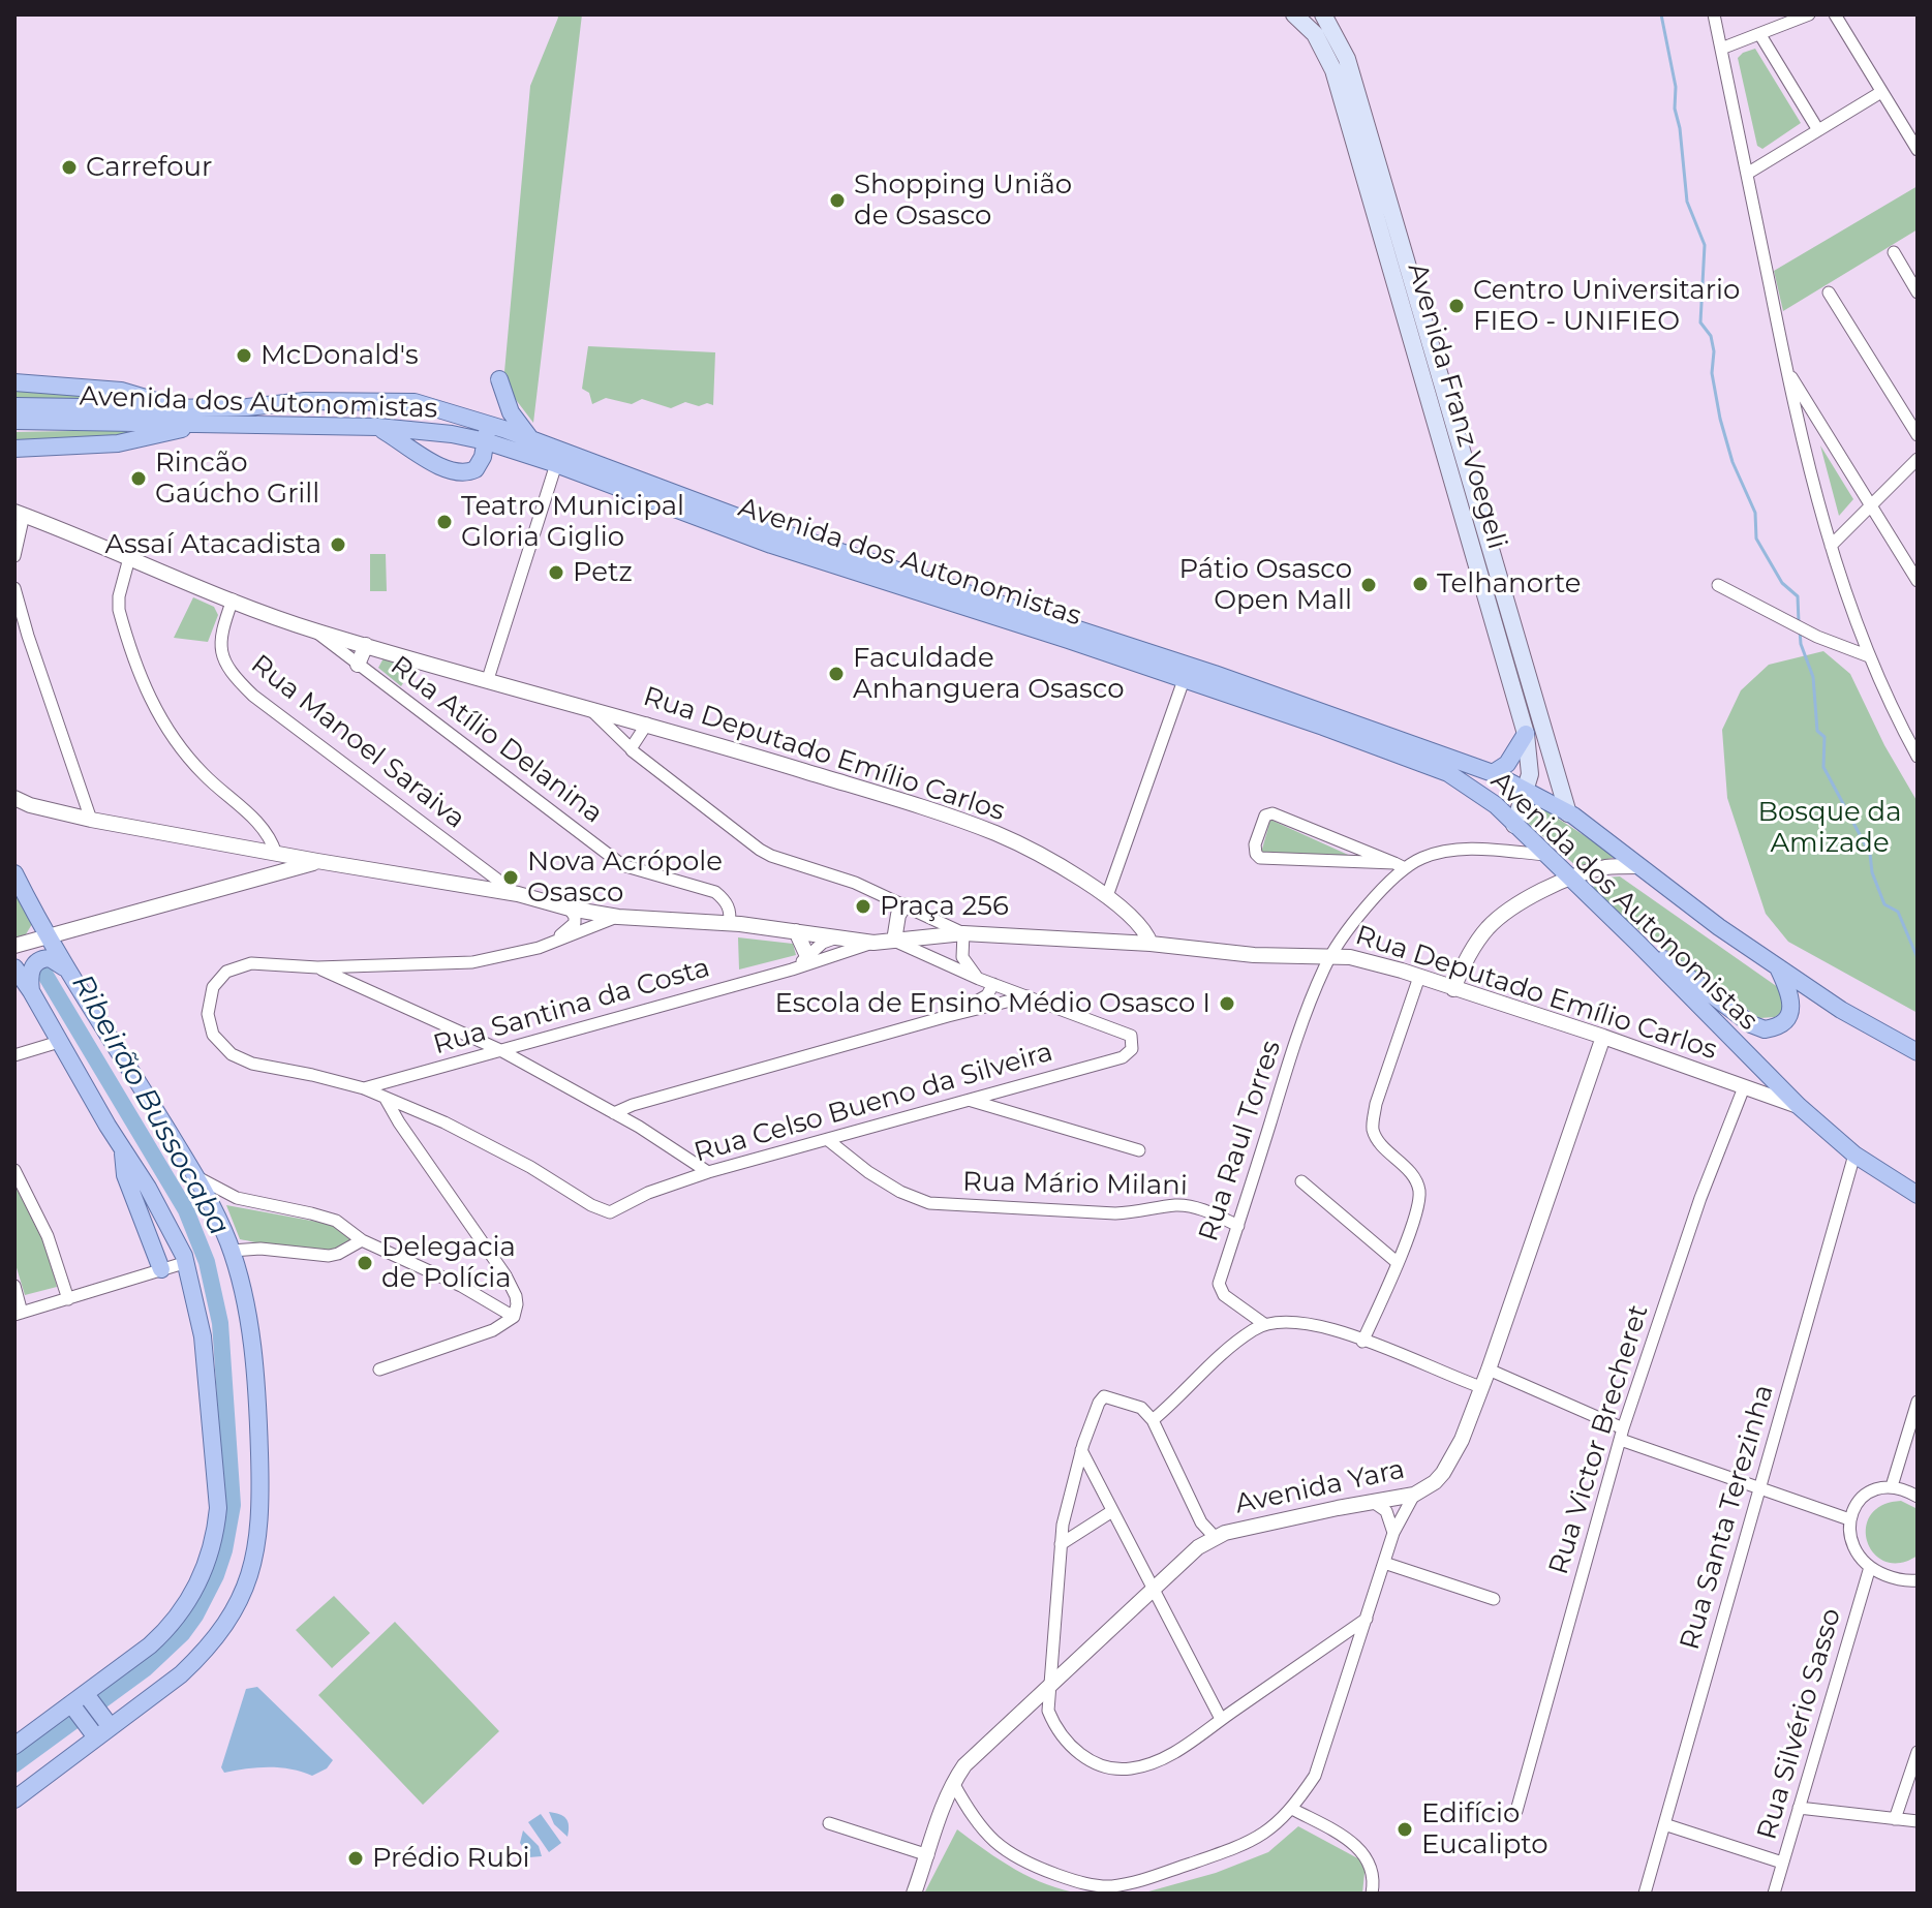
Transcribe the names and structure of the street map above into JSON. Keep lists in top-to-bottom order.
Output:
{
  "streets": {
    "main road": ["Avenida dos Autonomistas", "Avenida Franz Voegeli"],
    "street": [
      "Rua Atílio Delanina",
      "Rua Manoel Saraiva",
      "Rua Deputado Emílio Carlos",
      "Rua Santina da Costa",
      "Rua Celso Bueno da Silveira",
      "Rua Raul Torres",
      "Rua Mário Milani",
      "Rua Victor Brecheret",
      "Avenida Yara",
      "Rua Santa Terezinha",
      "Rua Silvério Sasso"
    ]
  },
  "crossings": [
    ["Avenida dos Autonomistas", "Avenida Franz Voegeli"],
    ["Avenida dos Autonomistas", "Rua Deputado Emílio Carlos"],
    ["Avenida dos Autonomistas", "Rua Santa Terezinha"],
    ["Rua Atílio Delanina", "Rua Deputado Emílio Carlos"],
    ["Rua Manoel Saraiva", "Rua Deputado Emílio Carlos"],
    ["Rua Deputado Emílio Carlos", "Rua Raul Torres"],
    ["Rua Deputado Emílio Carlos", "Rua Victor Brecheret"],
    ["Rua Deputado Emílio Carlos", "Avenida Yara"],
    ["Rua Celso Bueno da Silveira", "Rua Mário Milani"],
    ["Rua Raul Torres", "Rua Mário Milani"]
  ],
  "water": ["Ribeirão Bussocaba"],
  "parks": ["Bosque da Amizade"],
  "places": [
    "Carrefour",
    "Shopping União de Osasco",
    "Centro Universitario FIEO - UNIFIEO",
    "McDonald's",
    "Rincão Gaúcho Grill",
    "Teatro Municipal Gloria Giglio",
    "Assaí Atacadista",
    "Petz",
    "Telhanorte",
    "Pátio Osasco Open Mall",
    "Faculdade Anhanguera Osasco",
    "Nova Acrópole Osasco",
    "Praça 256",
    "Escola de Ensino Médio Osasco I",
    "Delegacia de Polícia",
    "Edifício Eucalipto",
    "Prédio Rubi"
  ]
}
